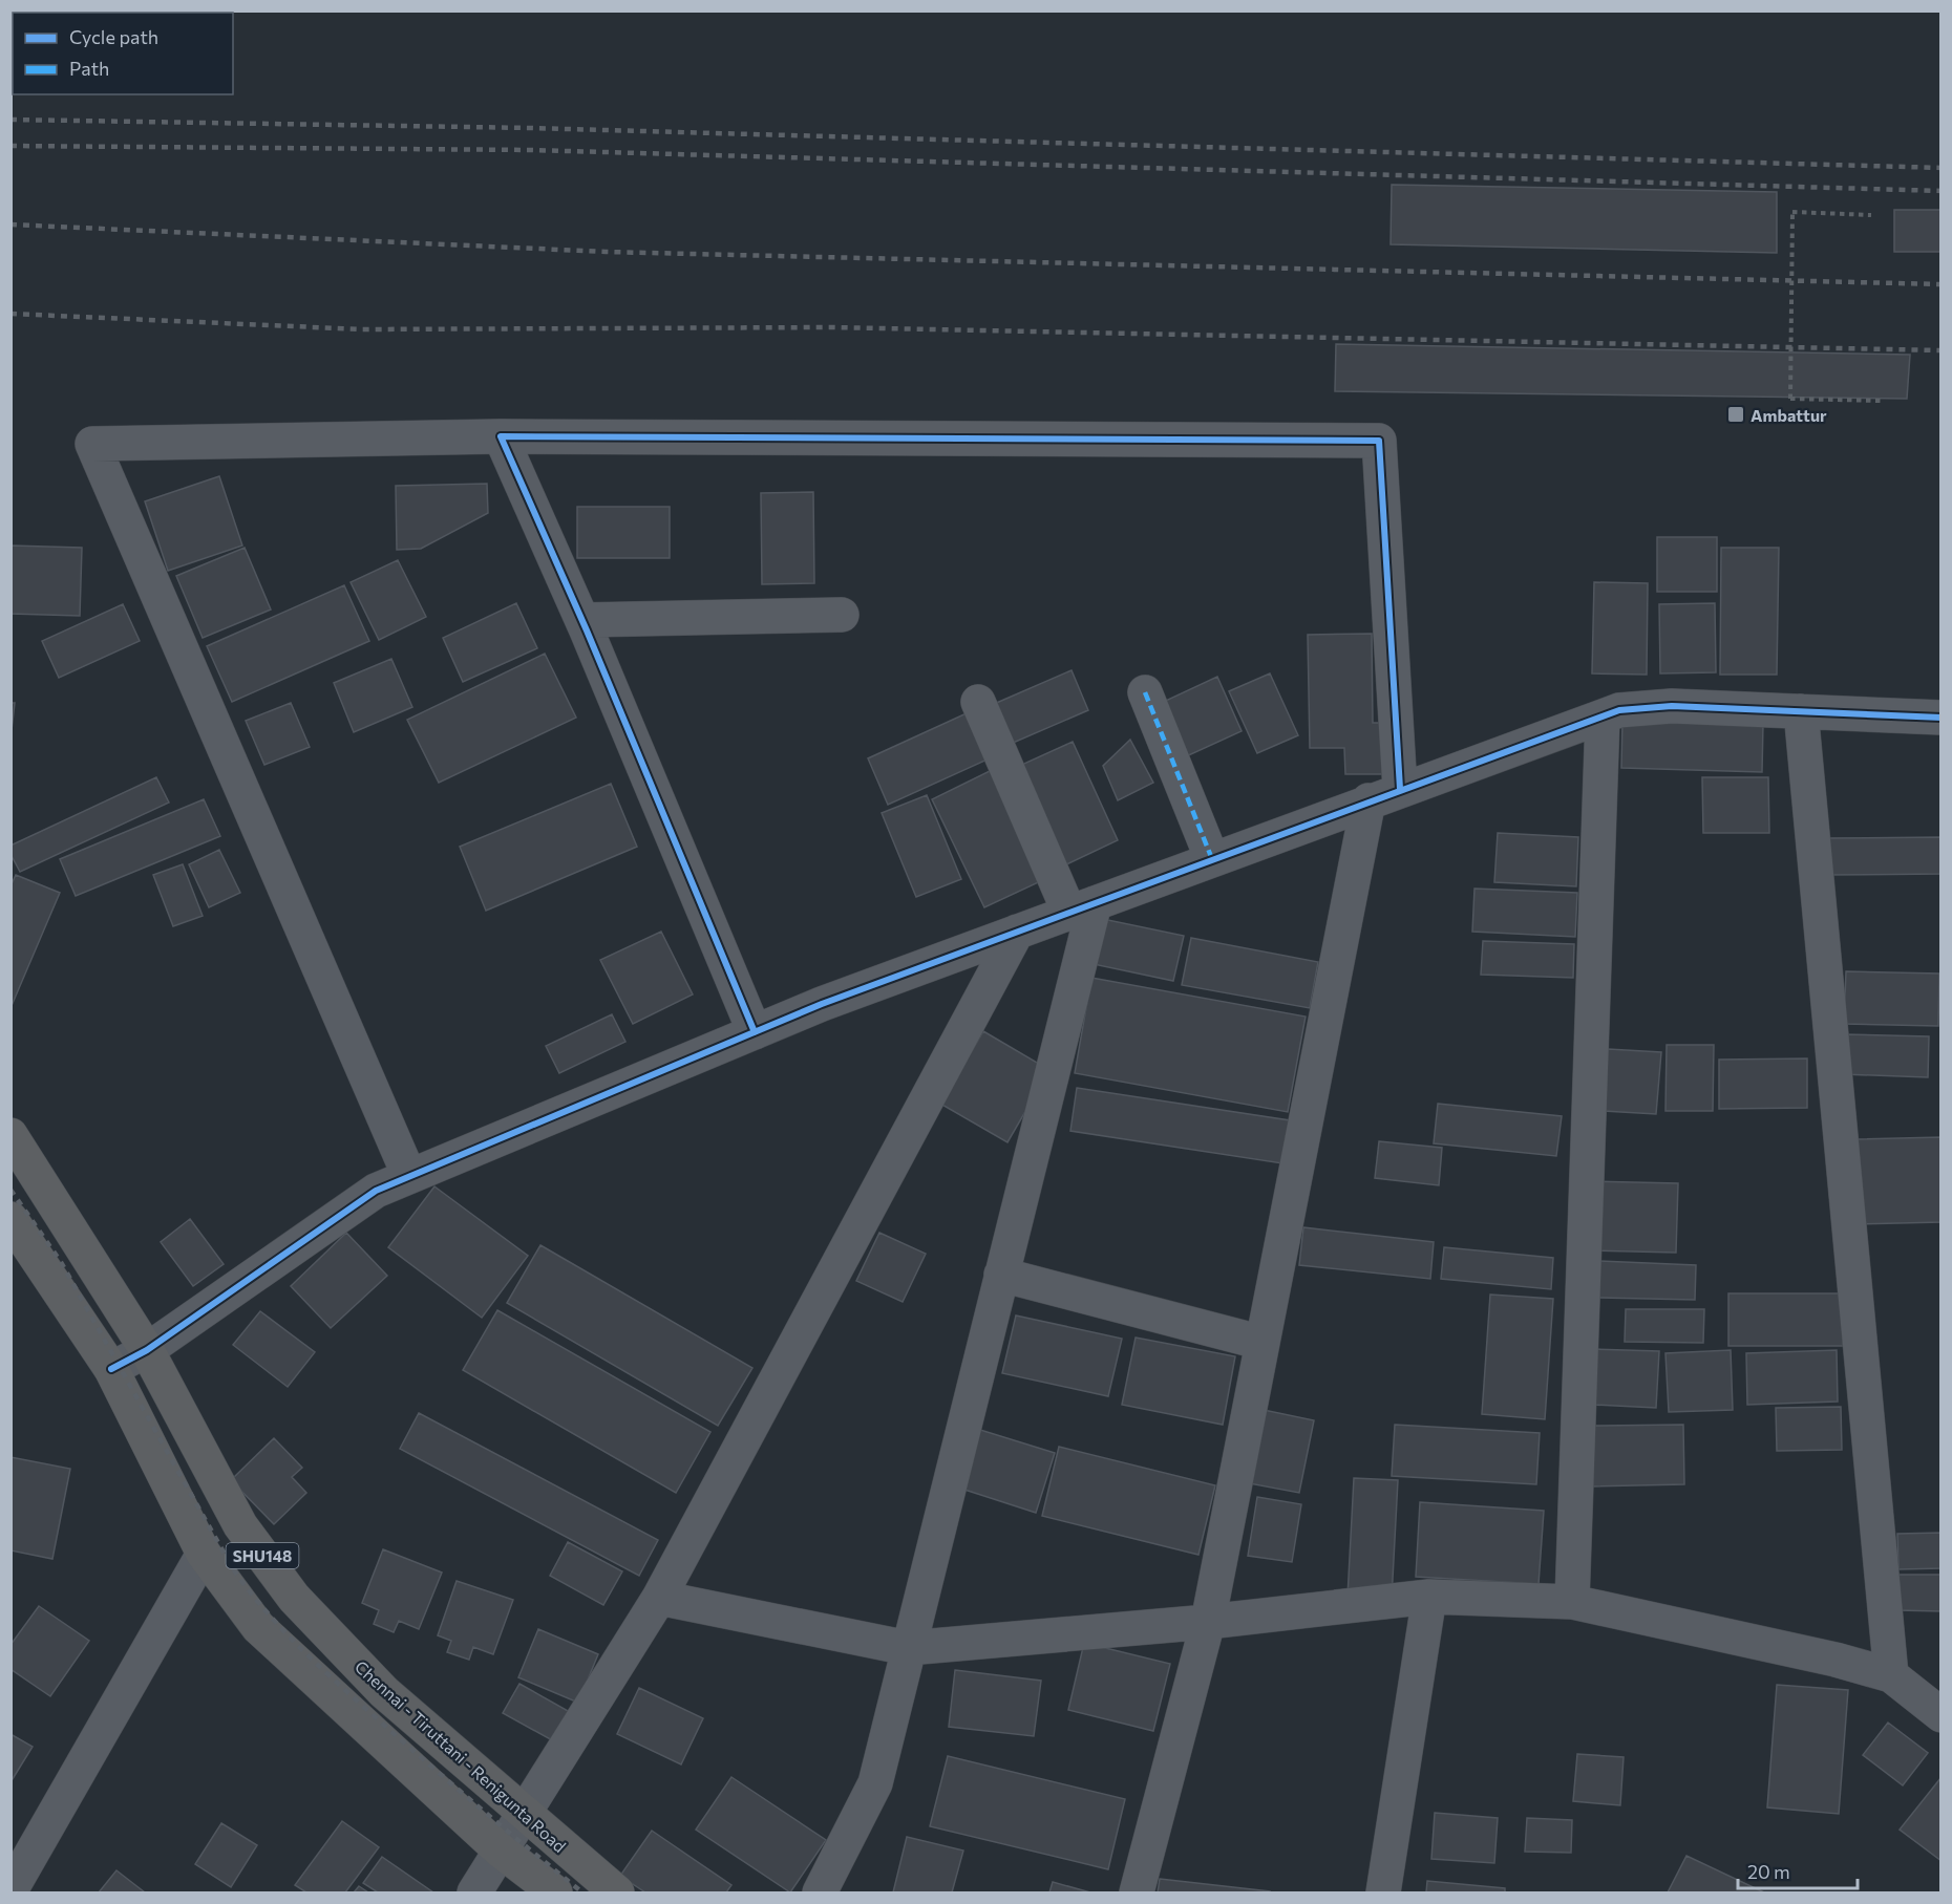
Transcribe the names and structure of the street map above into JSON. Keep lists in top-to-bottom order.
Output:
{
  "streets": {
    "highway": ["SHU148", "Chennai - Tiruttani - Renigunta Road"]
  },
  "places": {
    "transit": ["Ambattur"]
  },
  "legend": ["Cycle path", "Path"],
  "scale_bar": "20 m"
}
